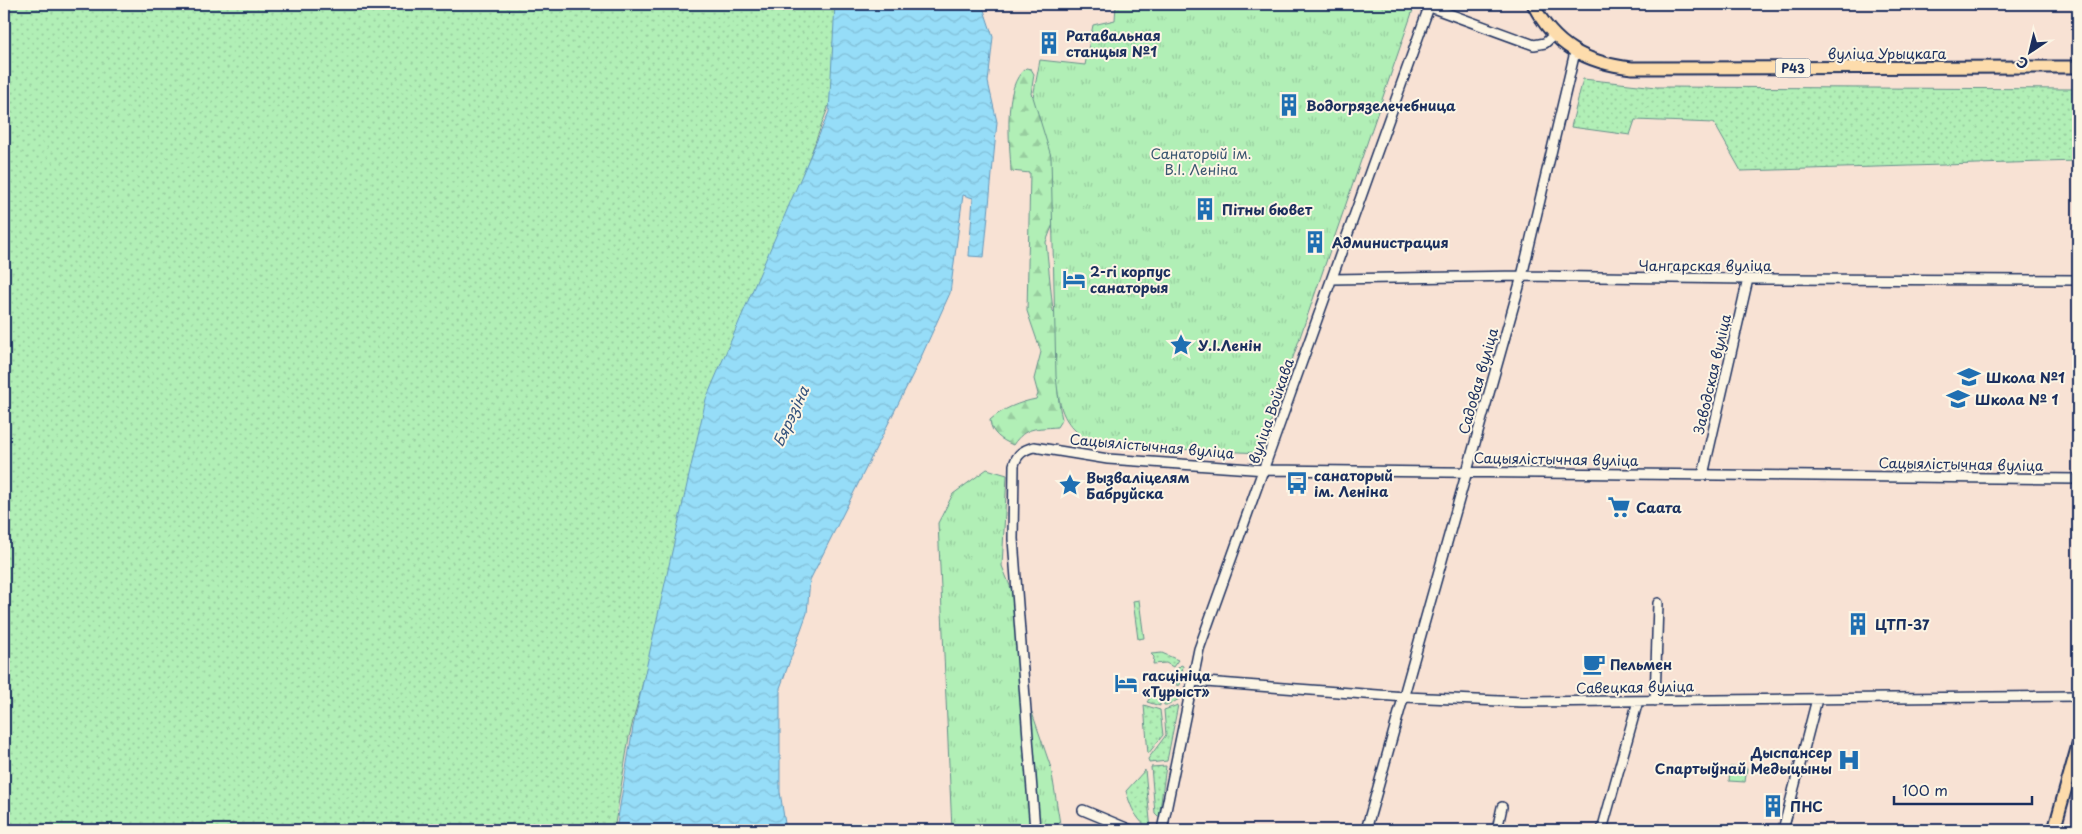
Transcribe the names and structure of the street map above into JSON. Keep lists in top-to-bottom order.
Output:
{
  "streets": {
    "main road": ["вуліца Урыцкага", "Р43"],
    "street": [
      "Чангарская вуліца",
      "Заводская вуліца",
      "Садовая вуліца",
      "вуліца Войкава",
      "Сацыялістычная вуліца",
      "Савецкая вуліца"
    ]
  },
  "crossings": [
    ["вуліца Урыцкага", "Садовая вуліца"],
    ["Чангарская вуліца", "Заводская вуліца"],
    ["Чангарская вуліца", "Садовая вуліца"],
    ["Чангарская вуліца", "вуліца Войкава"],
    ["Заводская вуліца", "Сацыялістычная вуліца"],
    ["Садовая вуліца", "Сацыялістычная вуліца"],
    ["Садовая вуліца", "Савецкая вуліца"],
    ["вуліца Войкава", "Сацыялістычная вуліца"],
    ["вуліца Войкава", "Савецкая вуліца"]
  ],
  "water": ["Бярэзіна"],
  "parks": ["Санаторый ім. В.І. Леніна"],
  "places": {
    "building": [
      "Ратавальная станцыя №1",
      "Водогрязелечебница",
      "Пітны бювет",
      "Администрация",
      "ЦТП-37",
      "ПНС"
    ],
    "hotel": ["2-гі корпус санаторыя", "гасцініца «Турыст»"],
    "place": ["У.І.Ленін", "Вызваліцелям Бабруйска"],
    "school or university": ["Школа №1", "Школа № 1"],
    "bus stop": ["санаторый ім. Леніна"],
    "supermarket": ["Саата"],
    "cafe": ["Пельмен"],
    "hospital": ["Дыспансер Спартыўнай Медыцыны"]
  },
  "scale_bar": "100 m",
  "north": "bottom left"
}
